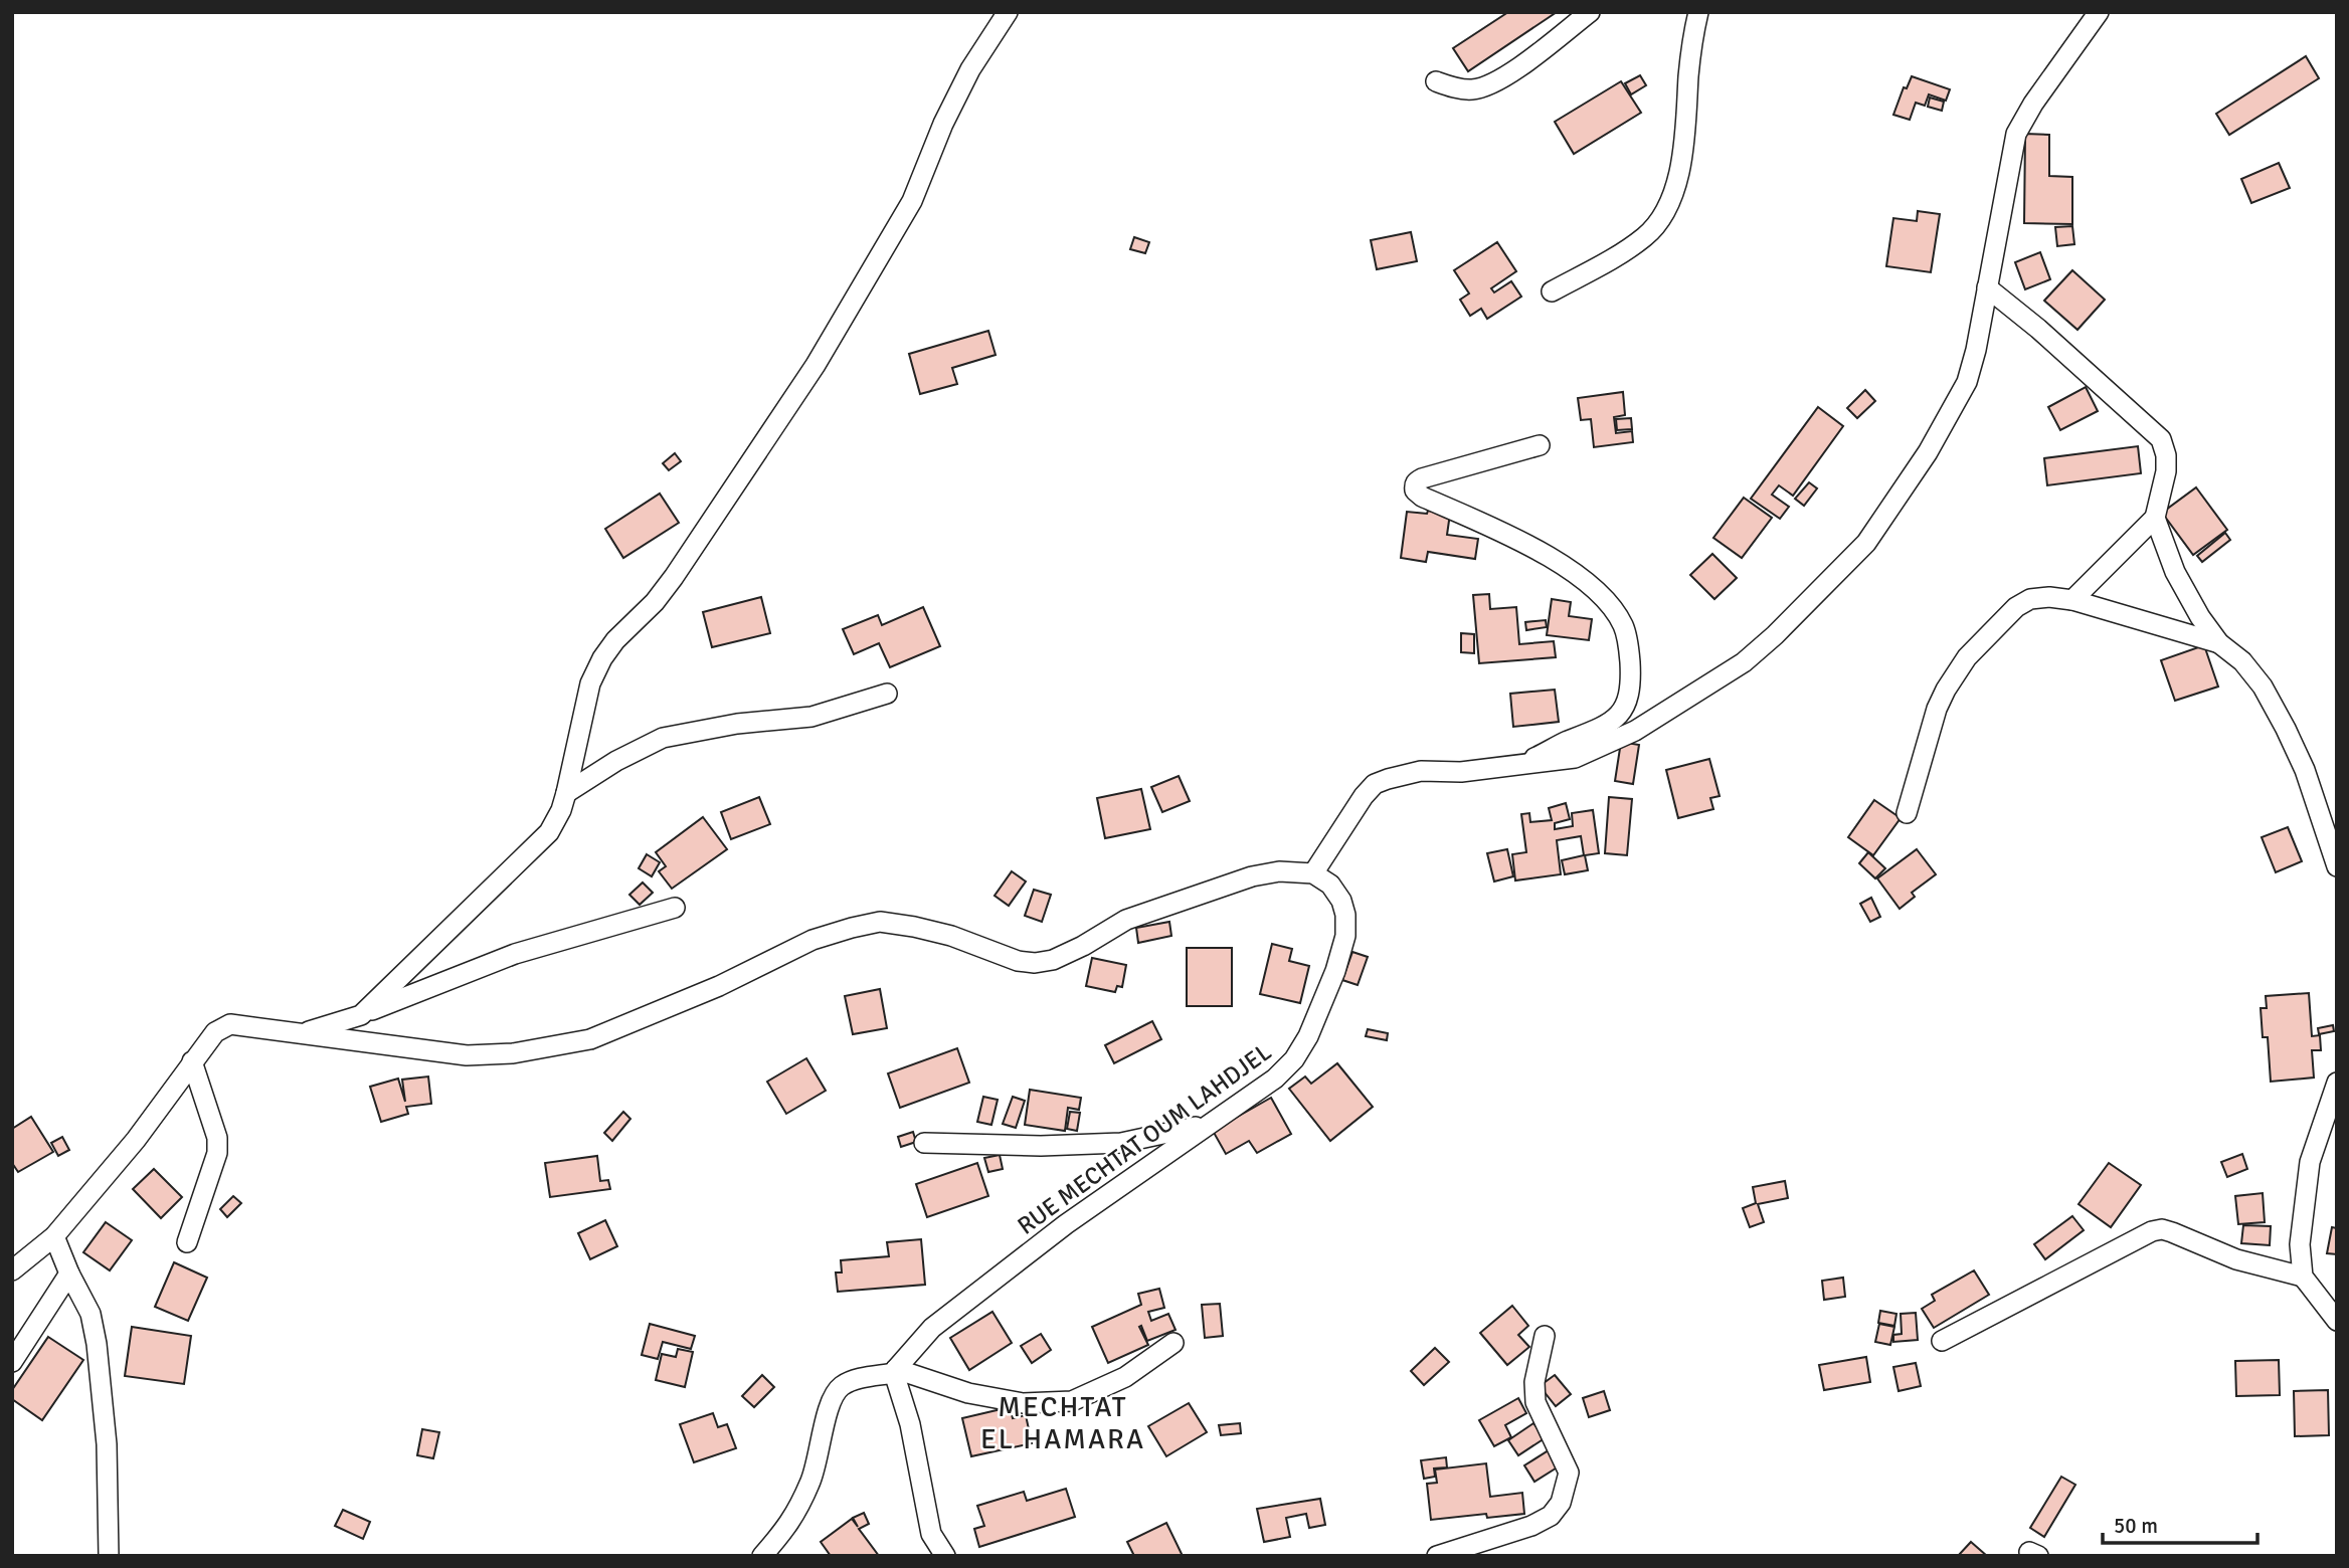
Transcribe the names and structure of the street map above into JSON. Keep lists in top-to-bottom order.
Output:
{
  "streets": {
    "street": ["RUE MECHTAT OUM LAHDJEL"]
  },
  "districts": ["MECHTAT EL HAMARA"],
  "scale_bar": "50 m"
}
